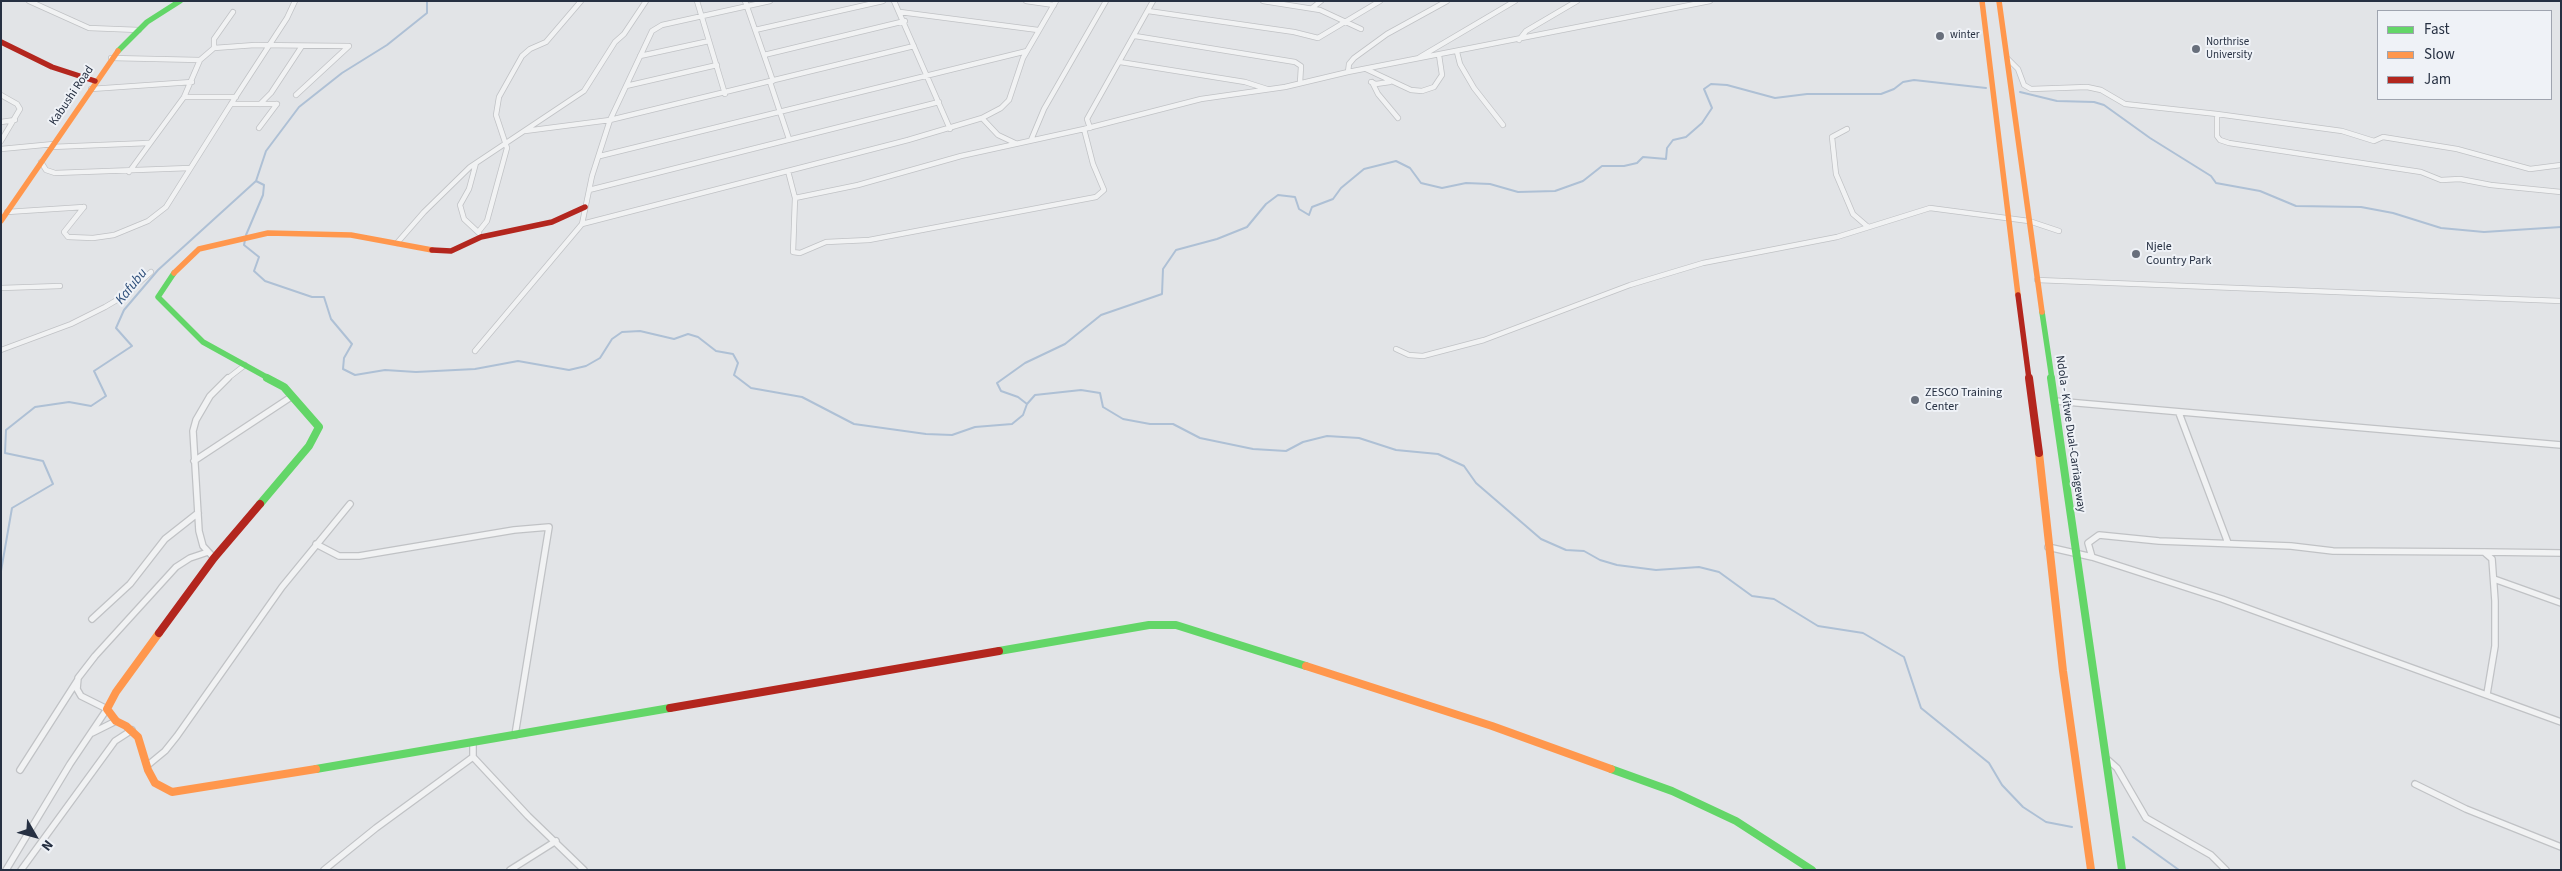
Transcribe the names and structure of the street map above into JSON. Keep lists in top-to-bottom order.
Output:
{
  "streets": {
    "main road": ["Kabushi Road", "Ndola - Kitwe Dual-Carriageway"]
  },
  "water": ["Kafubu"],
  "places": [
    "winter",
    "Northrise University",
    "Njele Country Park",
    "ZESCO Training Center"
  ],
  "legend": ["Fast", "Slow", "Jam"],
  "north": "bottom right"
}
